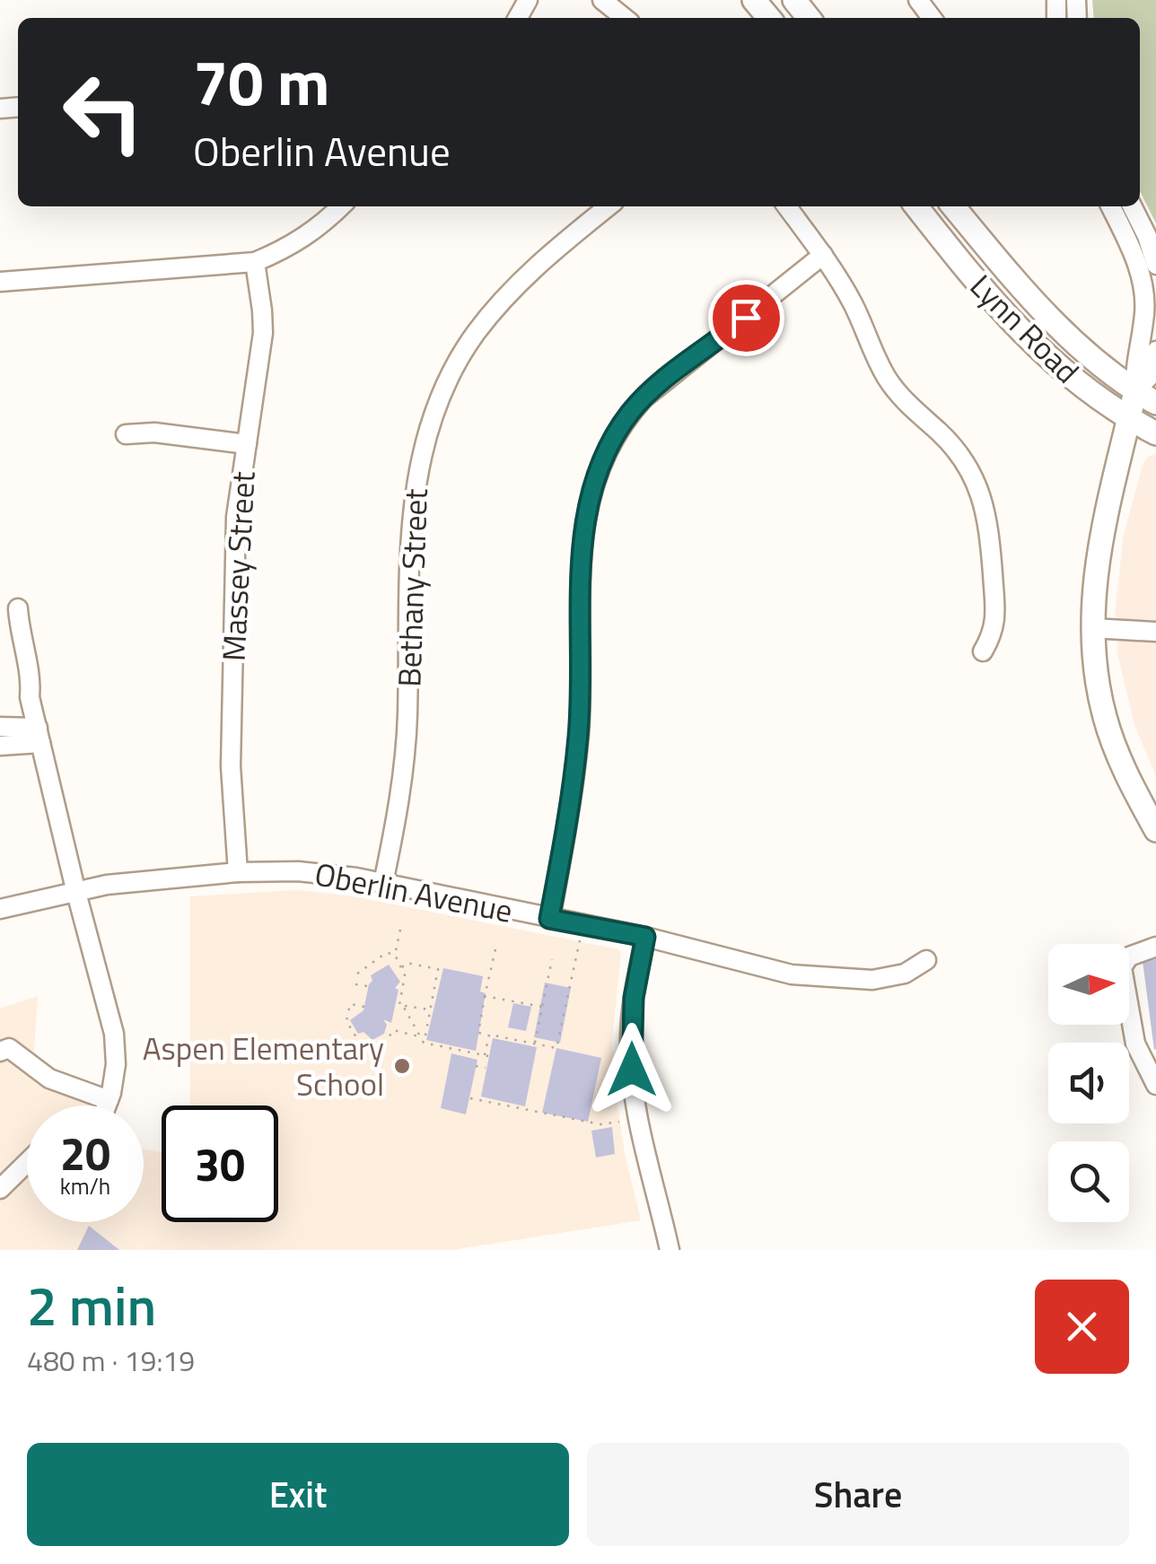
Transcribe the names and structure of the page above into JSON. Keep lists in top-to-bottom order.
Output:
{
  "streets": {
    "main road": ["Lynn Road"],
    "street": ["Massey Street", "Bethany Street", "Oberlin Avenue"]
  },
  "crossings": [
    ["Massey Street", "Oberlin Avenue"],
    ["Bethany Street", "Oberlin Avenue"]
  ],
  "places": ["Aspen Elementary School"],
  "north": "right",
  "page": {
    "turn": ["70 m", "Oberlin Avenue"],
    "speed": "20 km/h",
    "limit": "30",
    "heading": ["2 min", "480 m · 19:19"],
    "buttons": ["Exit", "Share"]
  }
}
